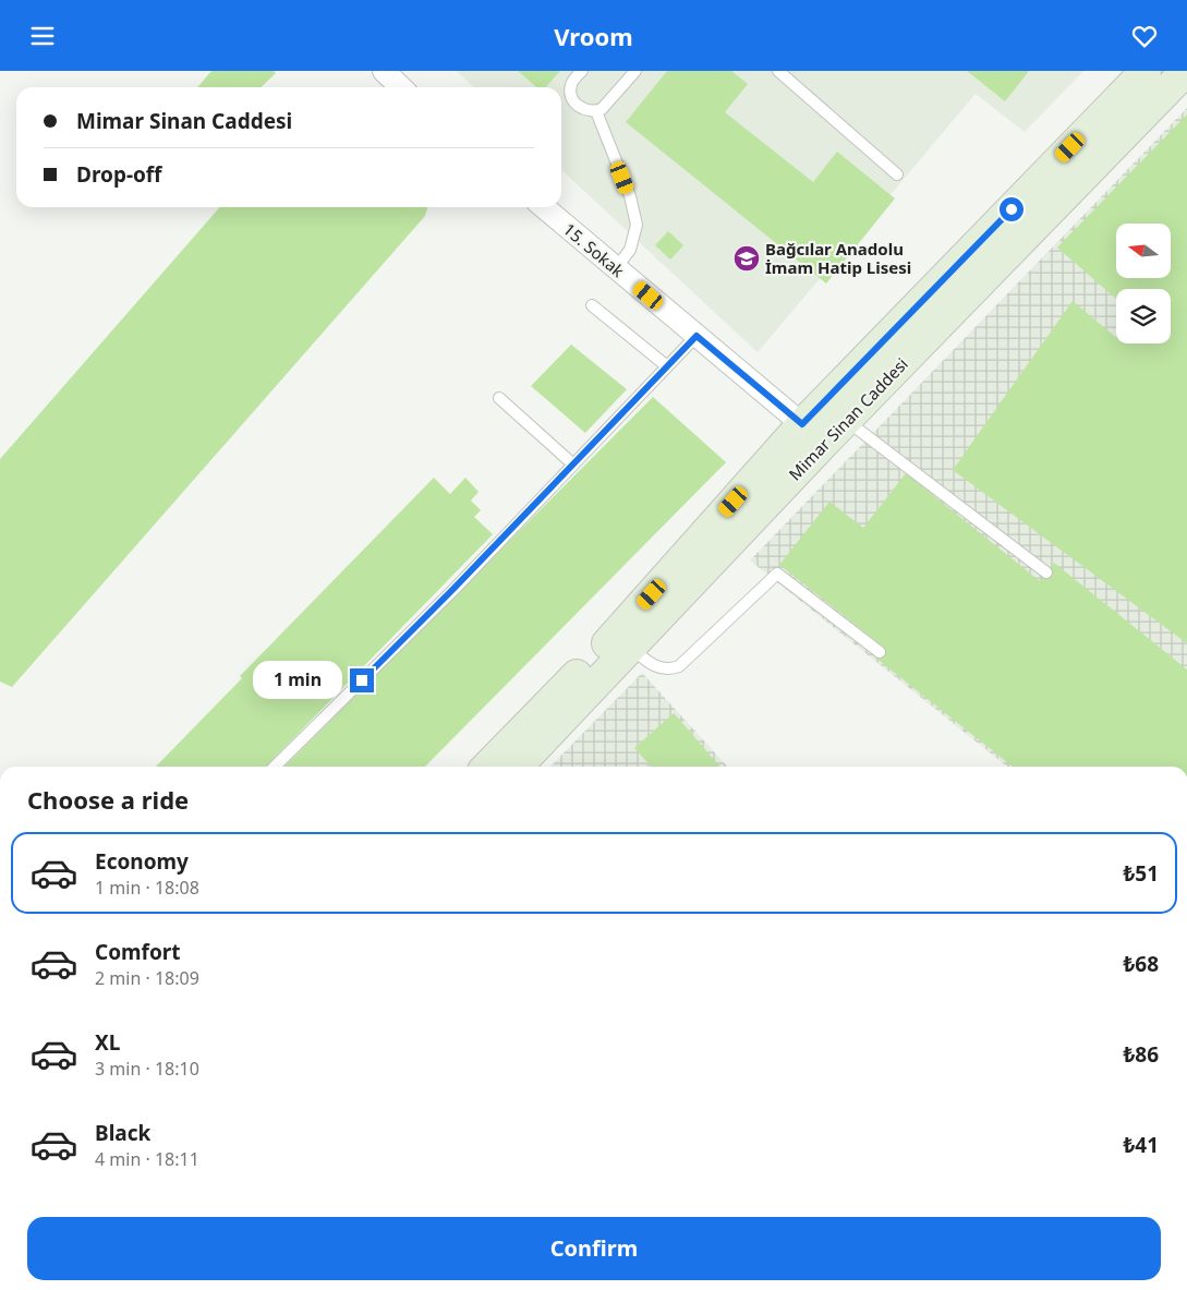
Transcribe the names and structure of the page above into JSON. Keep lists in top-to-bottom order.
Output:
{
  "streets": {
    "main road": ["Mimar Sinan Caddesi"],
    "street": ["15. Sokak"]
  },
  "crossings": [
    ["15. Sokak", "Mimar Sinan Caddesi"]
  ],
  "places": {
    "school or university": ["Bağcılar Anadolu İmam Hatip Lisesi"]
  },
  "north": "left",
  "page": {
    "header": "Vroom",
    "banner": ["Mimar Sinan Caddesi", "Drop-off"],
    "bubble": "1 min",
    "heading": "Choose a ride",
    "list": [
      {
        "name": "Economy",
        "note": "1 min · 18:08",
        "value": "₺51"
      },
      {
        "name": "Comfort",
        "note": "2 min · 18:09",
        "value": "₺68"
      },
      {
        "name": "XL",
        "note": "3 min · 18:10",
        "value": "₺86"
      },
      {
        "name": "Black",
        "note": "4 min · 18:11",
        "value": "₺41"
      }
    ],
    "buttons": "Confirm"
  }
}
